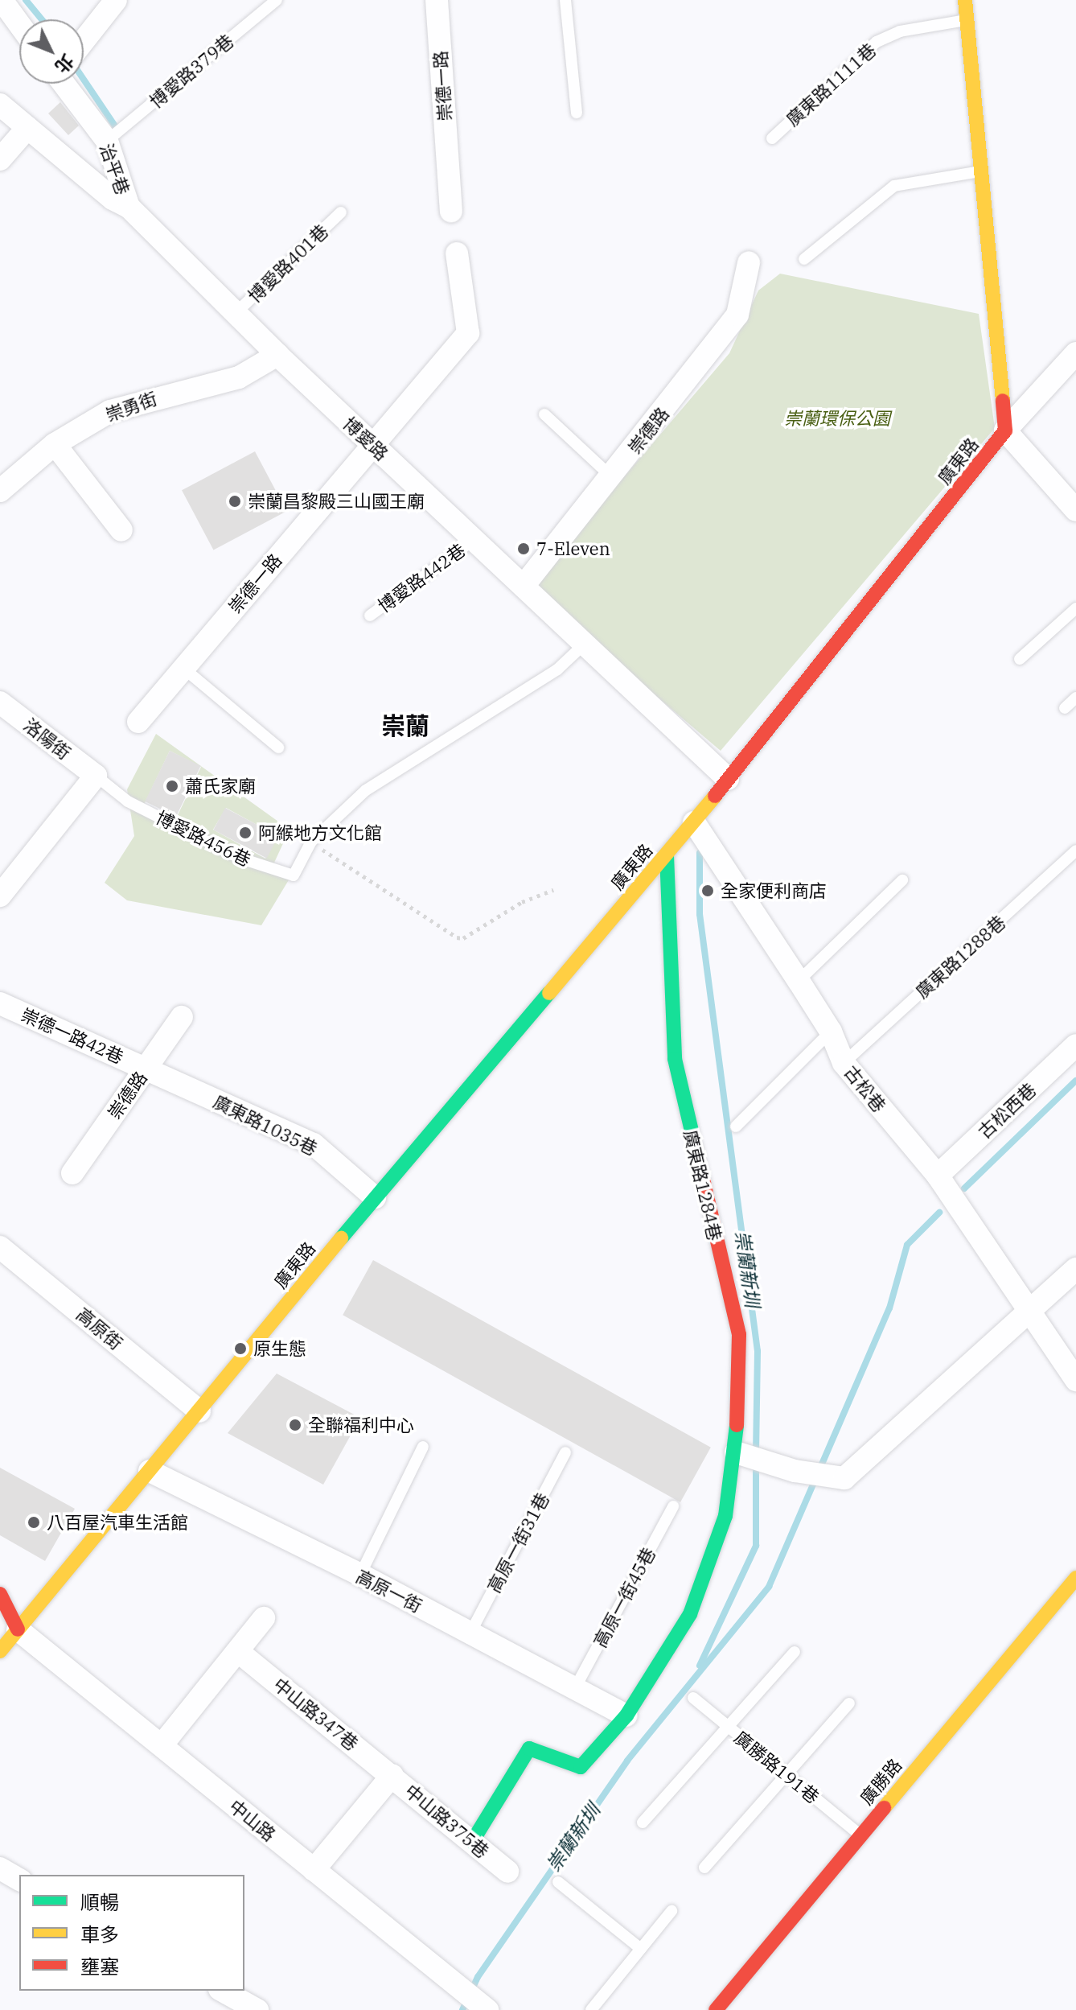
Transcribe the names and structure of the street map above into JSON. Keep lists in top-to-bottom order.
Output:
{
  "streets": {
    "street": [
      "崇德一路",
      "治平巷",
      "崇勇街",
      "崇德路",
      "博愛路",
      "廣東路",
      "洛陽街",
      "崇德一路42巷",
      "古松巷",
      "古松西巷",
      "廣東路1035巷",
      "廣東路1284巷",
      "高原街",
      "高原一街",
      "中山路347巷",
      "廣勝路",
      "中山路",
      "中山路375巷"
    ],
    "lane": [
      "博愛路379巷",
      "廣東路1111巷",
      "博愛路401巷",
      "博愛路442巷",
      "博愛路456巷",
      "廣東路1288巷",
      "高原一街31巷",
      "高原一街45巷",
      "廣勝路191巷"
    ]
  },
  "crossings": [
    ["博愛路379巷", "治平巷"],
    ["崇德一路", "博愛路"],
    ["治平巷", "博愛路"],
    ["博愛路401巷", "博愛路"],
    ["崇勇街", "博愛路"],
    ["崇德路", "博愛路"],
    ["崇德路", "崇德一路42巷"],
    ["崇德路", "廣東路1035巷"],
    ["博愛路", "廣東路"],
    ["博愛路", "博愛路442巷"],
    ["博愛路", "博愛路456巷"],
    ["廣東路", "古松巷"],
    ["廣東路", "廣東路1035巷"],
    ["廣東路", "廣東路1284巷"],
    ["廣東路", "高原街"],
    ["廣東路", "高原一街"],
    ["廣東路", "中山路"],
    ["洛陽街", "博愛路456巷"],
    ["廣東路1288巷", "古松巷"],
    ["崇德一路42巷", "廣東路1035巷"],
    ["古松巷", "古松西巷"],
    ["廣東路1284巷", "高原一街"],
    ["廣東路1284巷", "中山路375巷"],
    ["高原一街31巷", "高原一街"],
    ["高原一街", "高原一街45巷"],
    ["中山路347巷", "中山路375巷"],
    ["廣勝路191巷", "廣勝路"],
    ["中山路", "中山路375巷"]
  ],
  "districts": ["崇蘭"],
  "water": ["崇蘭新圳"],
  "parks": ["崇蘭環保公園"],
  "places": [
    "崇蘭昌黎殿三山國王廟",
    "7-Eleven",
    "蕭氏家廟",
    "阿緱地方文化館",
    "全家便利商店",
    "原生態",
    "全聯福利中心",
    "八百屋汽車生活館"
  ],
  "legend": ["順暢", "車多", "壅塞"],
  "north": "bottom right"
}
